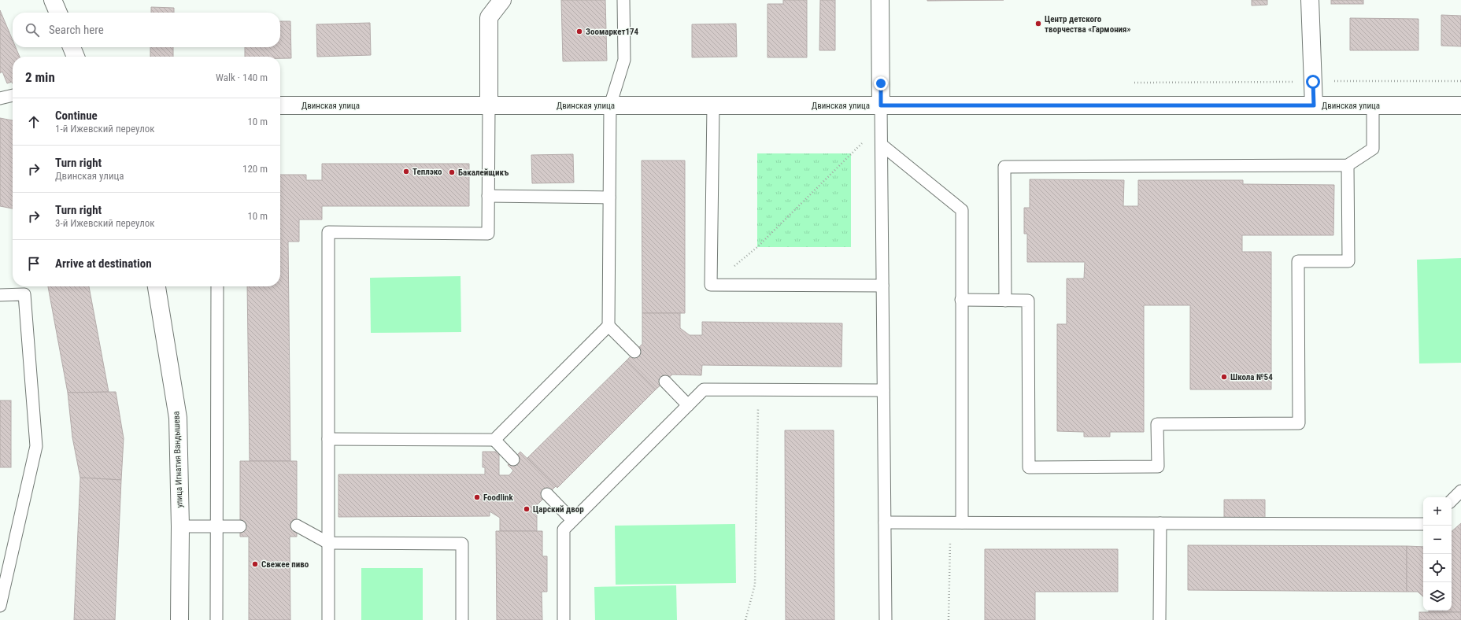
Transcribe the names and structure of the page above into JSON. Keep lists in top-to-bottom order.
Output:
{
  "streets": {
    "street": ["Двинская улица", "улица Игнатия Вандышева"]
  },
  "places": [
    "Центр детского творчества «Гармония»",
    "Зоомаркет174",
    "Теплэко",
    "Бакалейщикъ",
    "Школа №54",
    "Foodlink",
    "Царский двор",
    "Свежее пиво"
  ],
  "page": {
    "search": "Search here",
    "heading": ["2 min", "Walk · 140 m"],
    "list": [
      ["Continue", "1-й Ижевский переулок", "10 m"],
      ["Turn right", "Двинская улица", "120 m"],
      ["Turn right", "3-й Ижевский переулок", "10 m"],
      "Arrive at destination"
    ],
    "map_buttons": ["+", "−"]
  }
}
